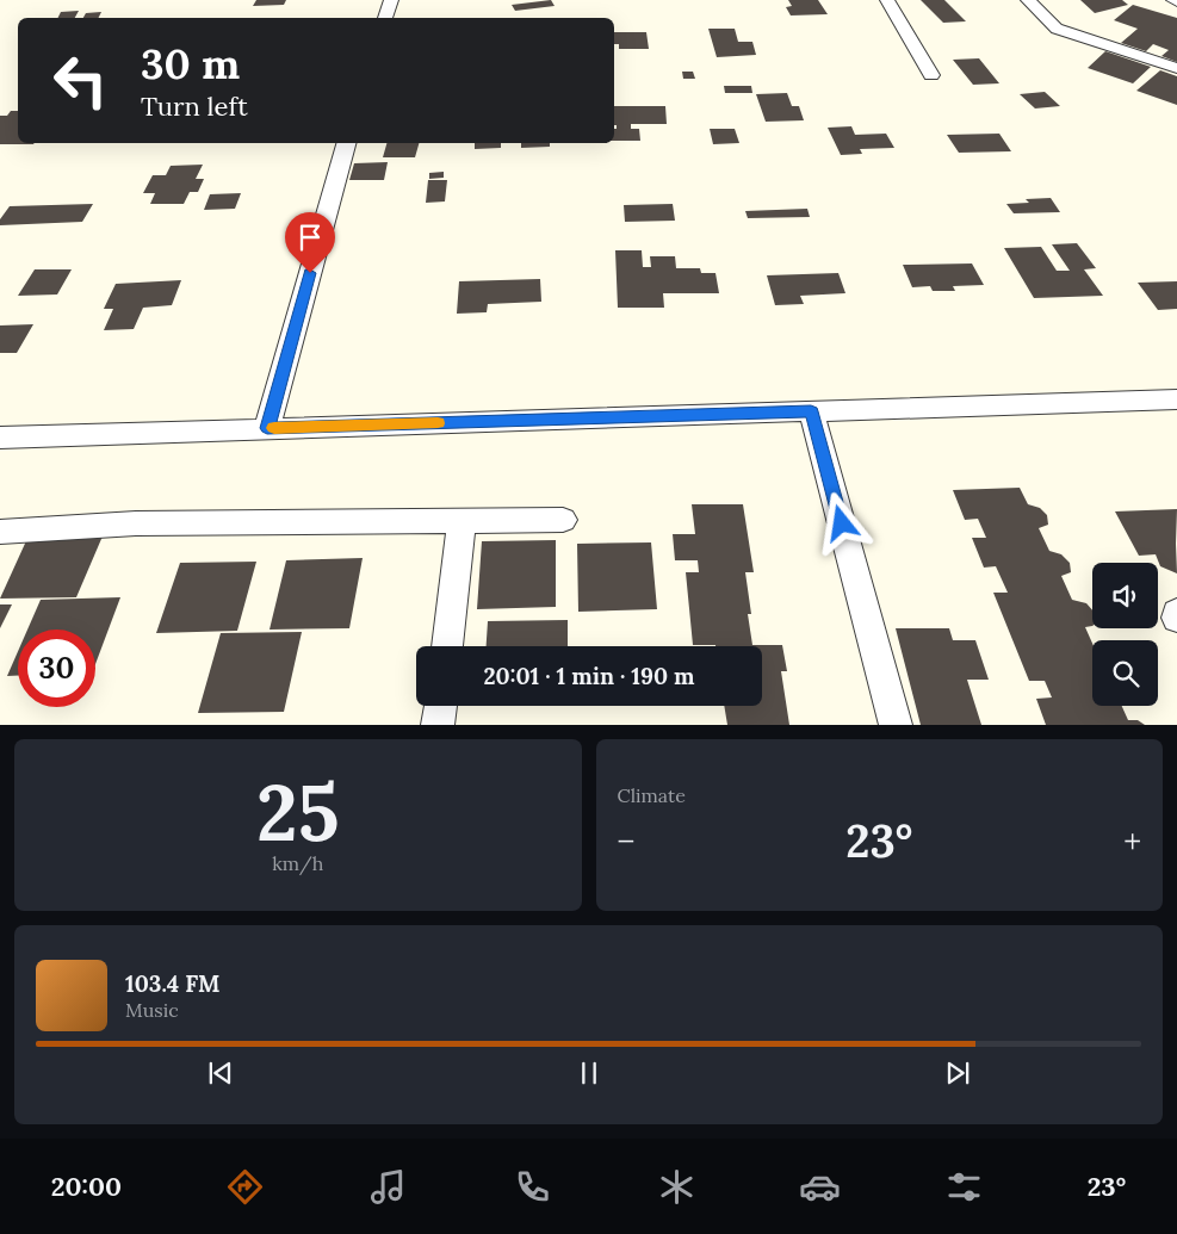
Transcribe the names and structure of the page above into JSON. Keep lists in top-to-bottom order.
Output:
{
  "page": {
    "turn": ["30 m", "Turn left"],
    "limit": "30",
    "trip": "20:01 · 1 min · 190 m",
    "tile": [
      ["25", "km/h"],
      "Climate"
    ],
    "heat": ["−", "23°", "+"],
    "song": ["103.4 FM", "Music"],
    "tabs": ["20:00", "23°"]
  }
}
